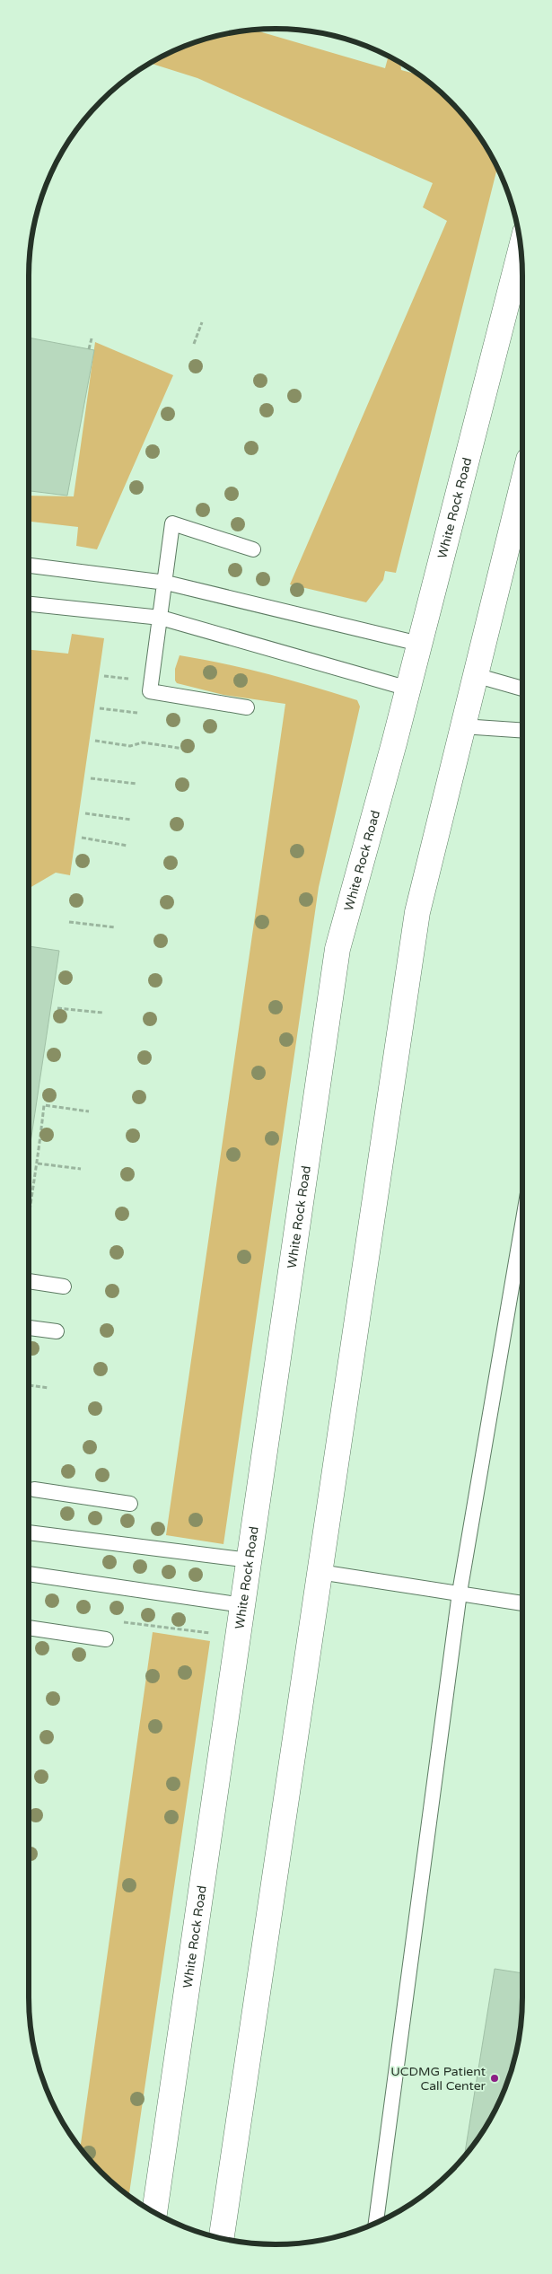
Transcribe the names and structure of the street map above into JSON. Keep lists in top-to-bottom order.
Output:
{
  "streets": {
    "main road": ["White Rock Road"]
  },
  "places": ["UCDMG Patient Call Center"]
}
